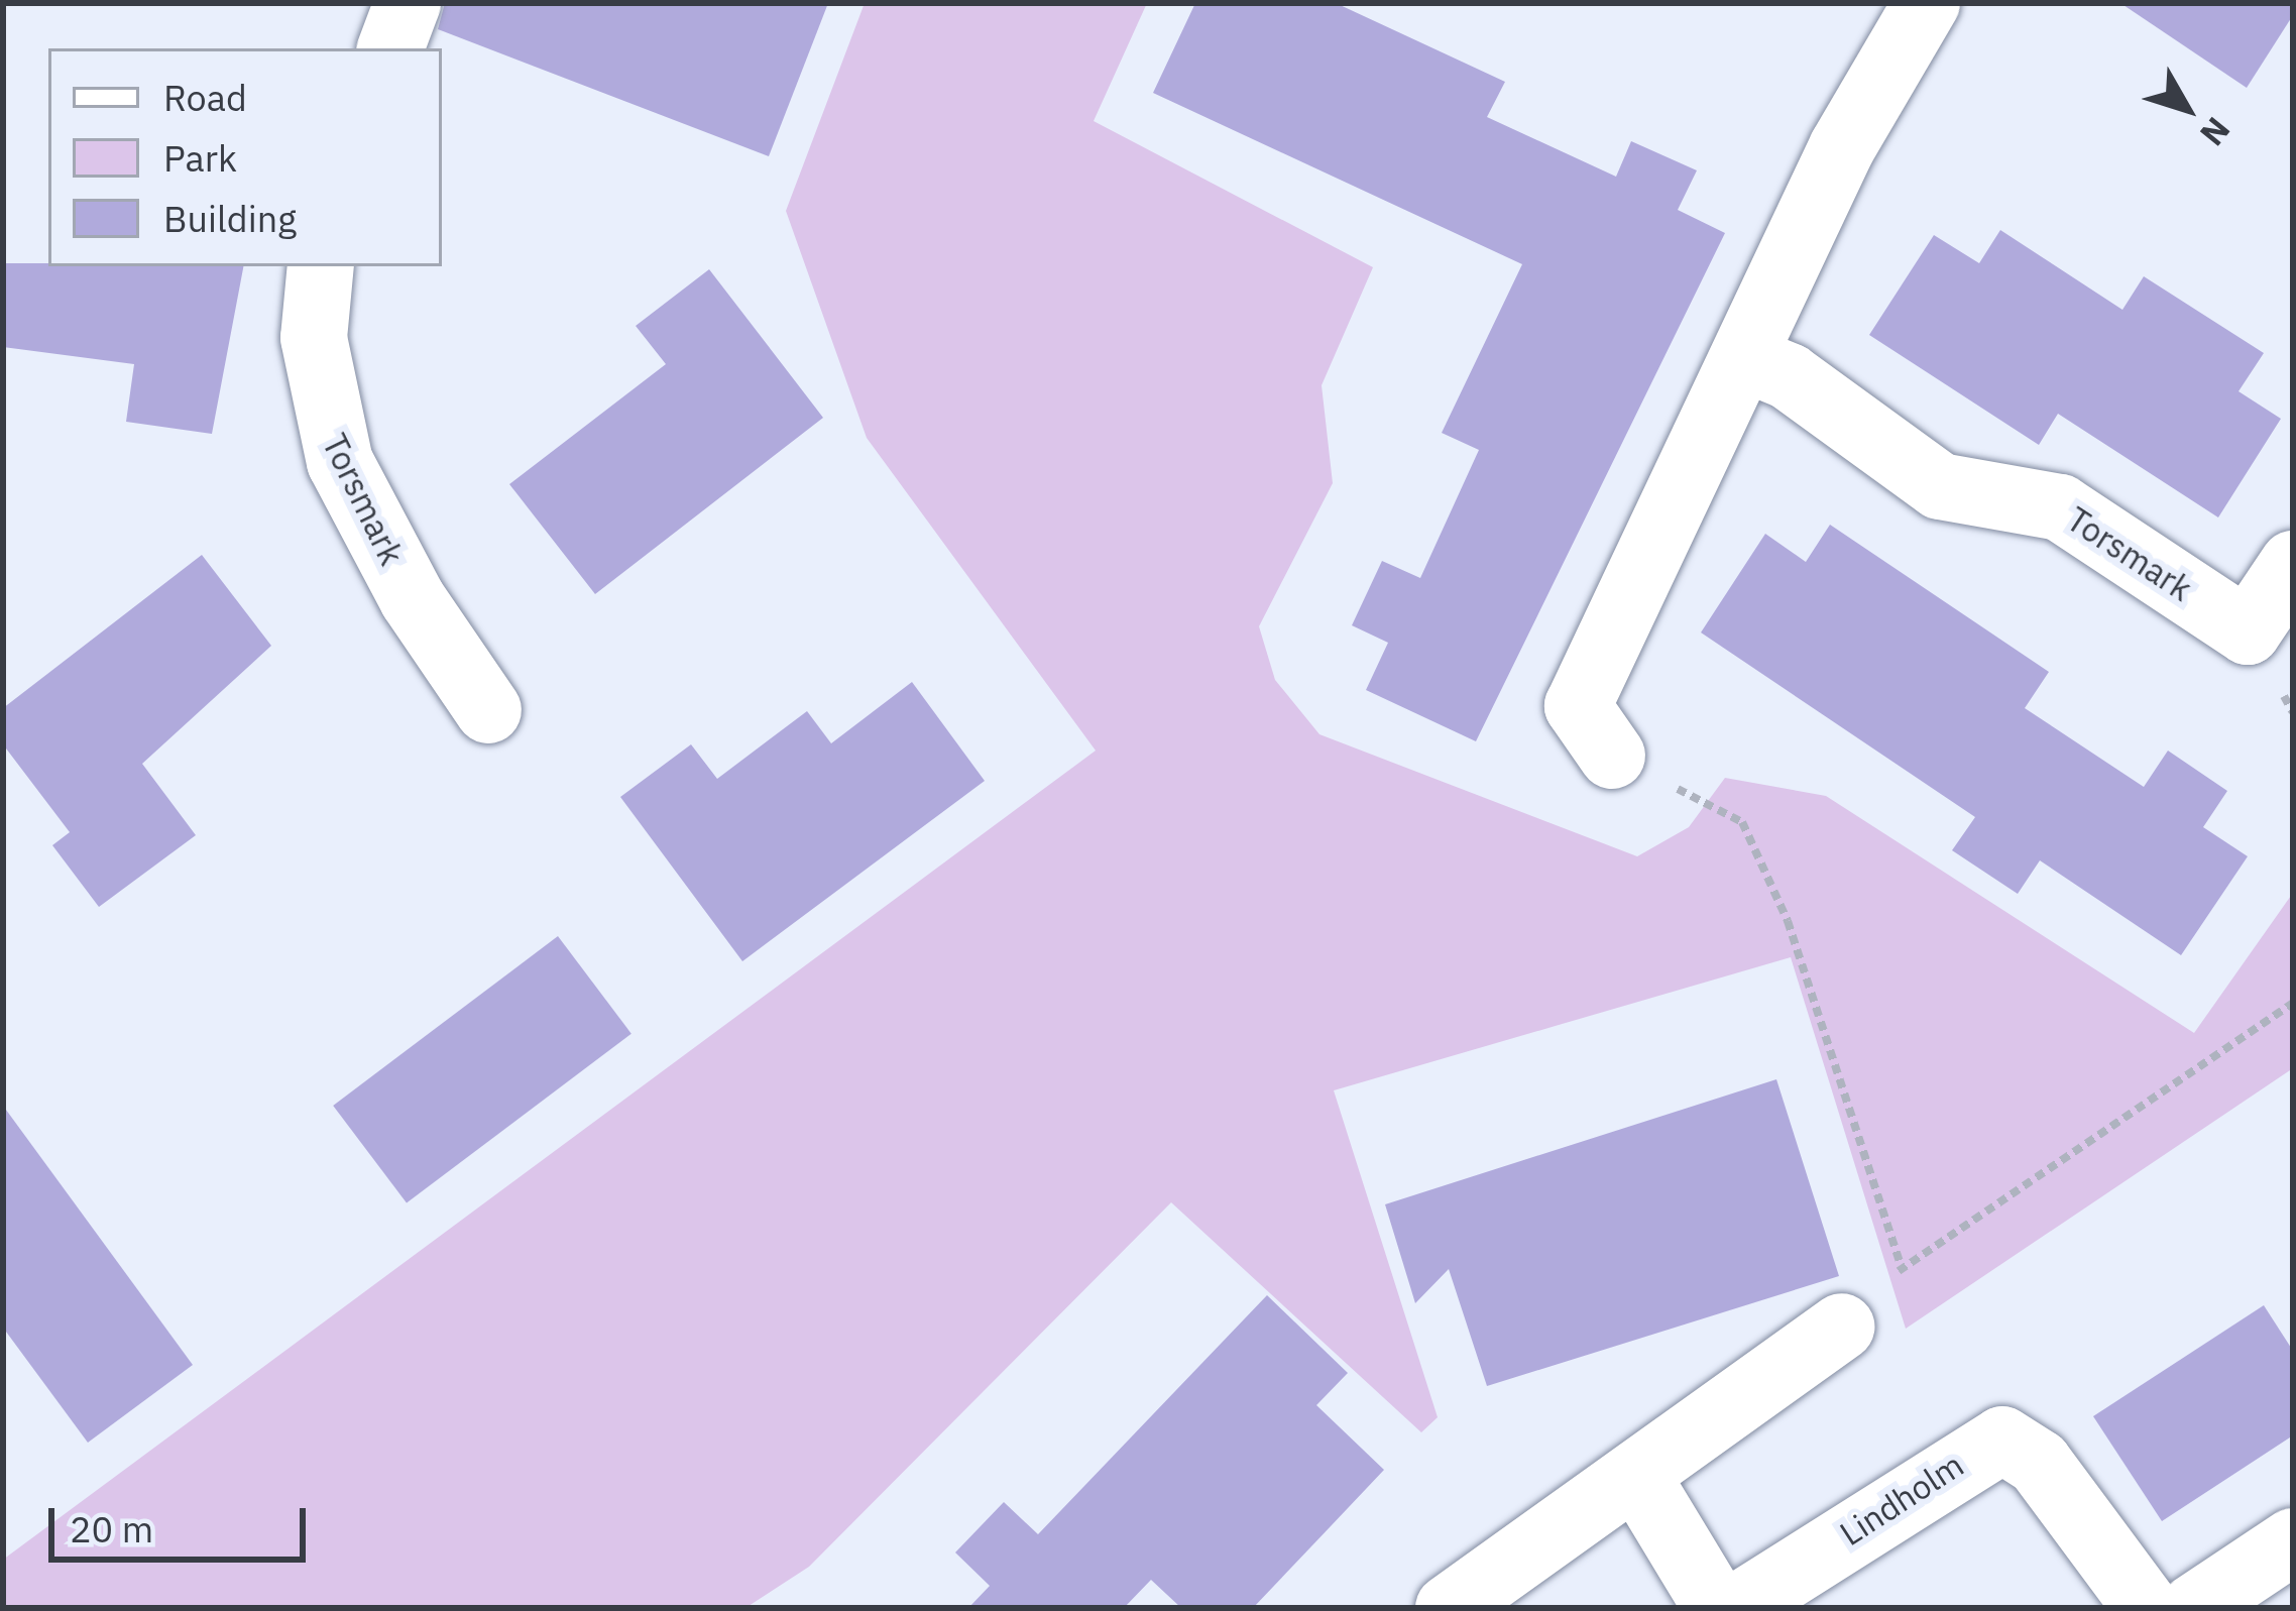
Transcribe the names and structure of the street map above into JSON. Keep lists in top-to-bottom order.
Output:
{
  "streets": {
    "street": ["Torsmark", "Lindholm"]
  },
  "legend": ["Road", "Park", "Building"],
  "scale_bar": "20 m",
  "north": "bottom right"
}
